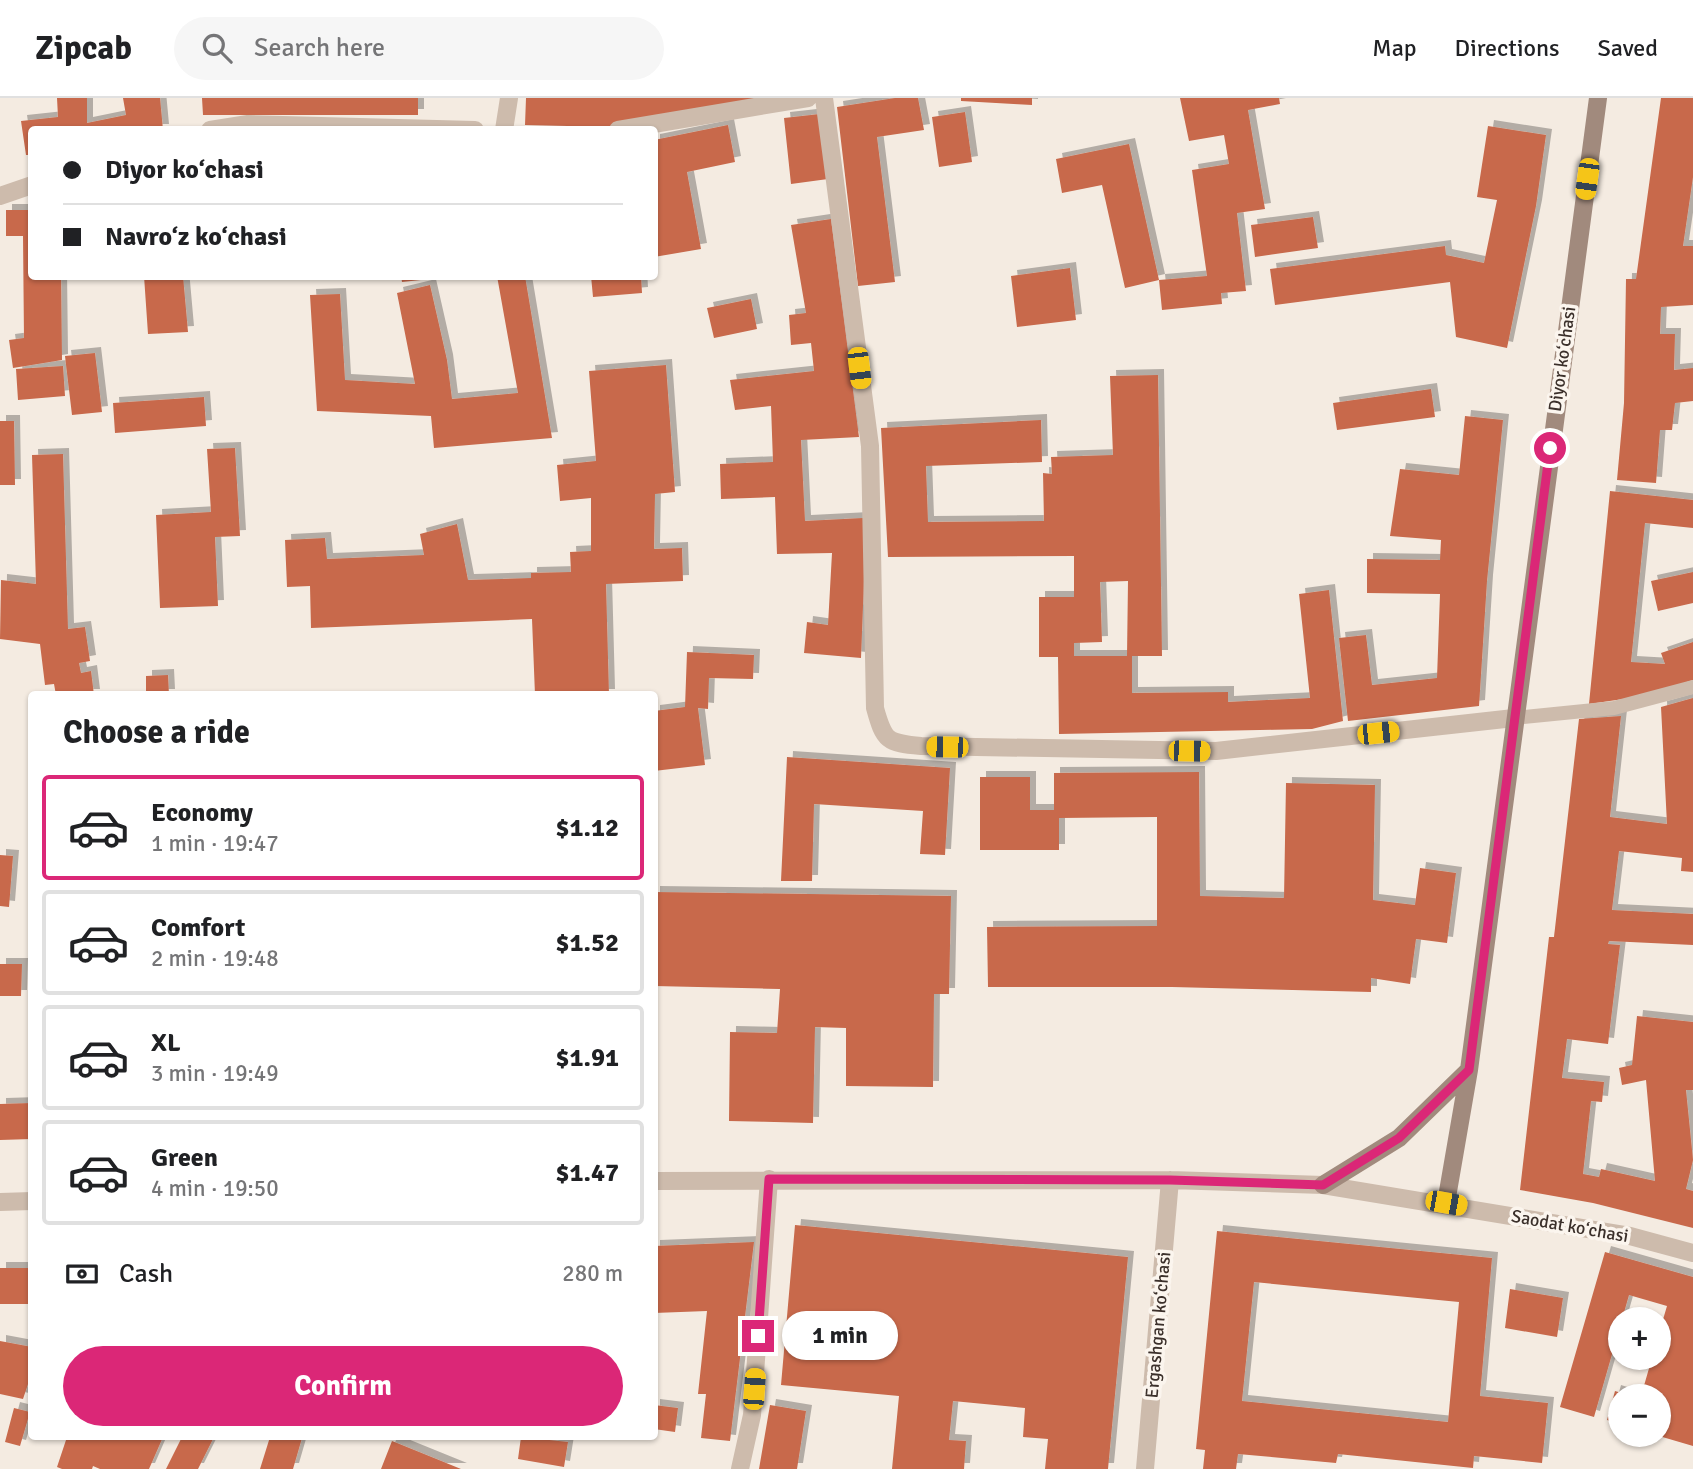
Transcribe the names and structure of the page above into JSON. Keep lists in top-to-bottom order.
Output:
{
  "streets": {
    "main road": ["Diyor koʻchasi"],
    "street": ["Saodat koʻchasi", "Ergashgan koʻchasi"]
  },
  "crossings": [
    ["Diyor koʻchasi", "Saodat koʻchasi"],
    ["Saodat koʻchasi", "Ergashgan koʻchasi"]
  ],
  "page": {
    "header": "Zipcab",
    "search": "Search here",
    "nav": ["Map", "Directions", "Saved"],
    "banner": ["Diyor koʻchasi", "Navroʻz koʻchasi"],
    "heading": "Choose a ride",
    "list": [
      {
        "name": "Economy",
        "note": "1 min · 19:47",
        "value": "$1.12"
      },
      {
        "name": "Comfort",
        "note": "2 min · 19:48",
        "value": "$1.52"
      },
      {
        "name": "XL",
        "note": "3 min · 19:49",
        "value": "$1.91"
      },
      {
        "name": "Green",
        "note": "4 min · 19:50",
        "value": "$1.47"
      }
    ],
    "pay": ["Cash", "280 m"],
    "map_buttons": ["+", "−"],
    "bubble": "1 min",
    "buttons": "Confirm"
  }
}
